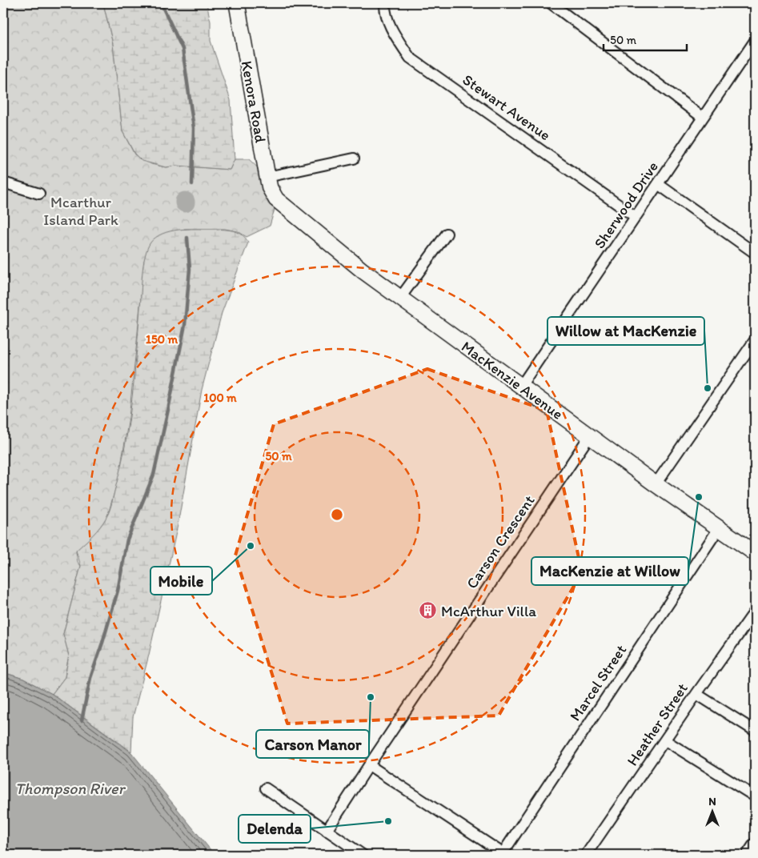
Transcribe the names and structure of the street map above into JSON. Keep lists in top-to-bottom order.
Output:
{
  "streets": {
    "street": [
      "Kenora Road",
      "Stewart Avenue",
      "Sherwood Drive",
      "MacKenzie Avenue",
      "Carson Crescent",
      "Marcel Street",
      "Heather Street"
    ]
  },
  "crossings": [
    ["Kenora Road", "MacKenzie Avenue"],
    ["Stewart Avenue", "Sherwood Drive"],
    ["Sherwood Drive", "MacKenzie Avenue"],
    ["MacKenzie Avenue", "Carson Crescent"],
    ["MacKenzie Avenue", "Marcel Street"]
  ],
  "water": ["Thompson River"],
  "parks": ["Mcarthur Island Park"],
  "places": {
    "other": [
      "Willow at MacKenzie",
      "MacKenzie at Willow",
      "Mobile",
      "Carson Manor",
      "Delenda"
    ],
    "building": ["McArthur Villa"]
  },
  "scale_bar": "50 m",
  "north": "top",
  "rings": ["150 m", "100 m", "50 m"]
}
